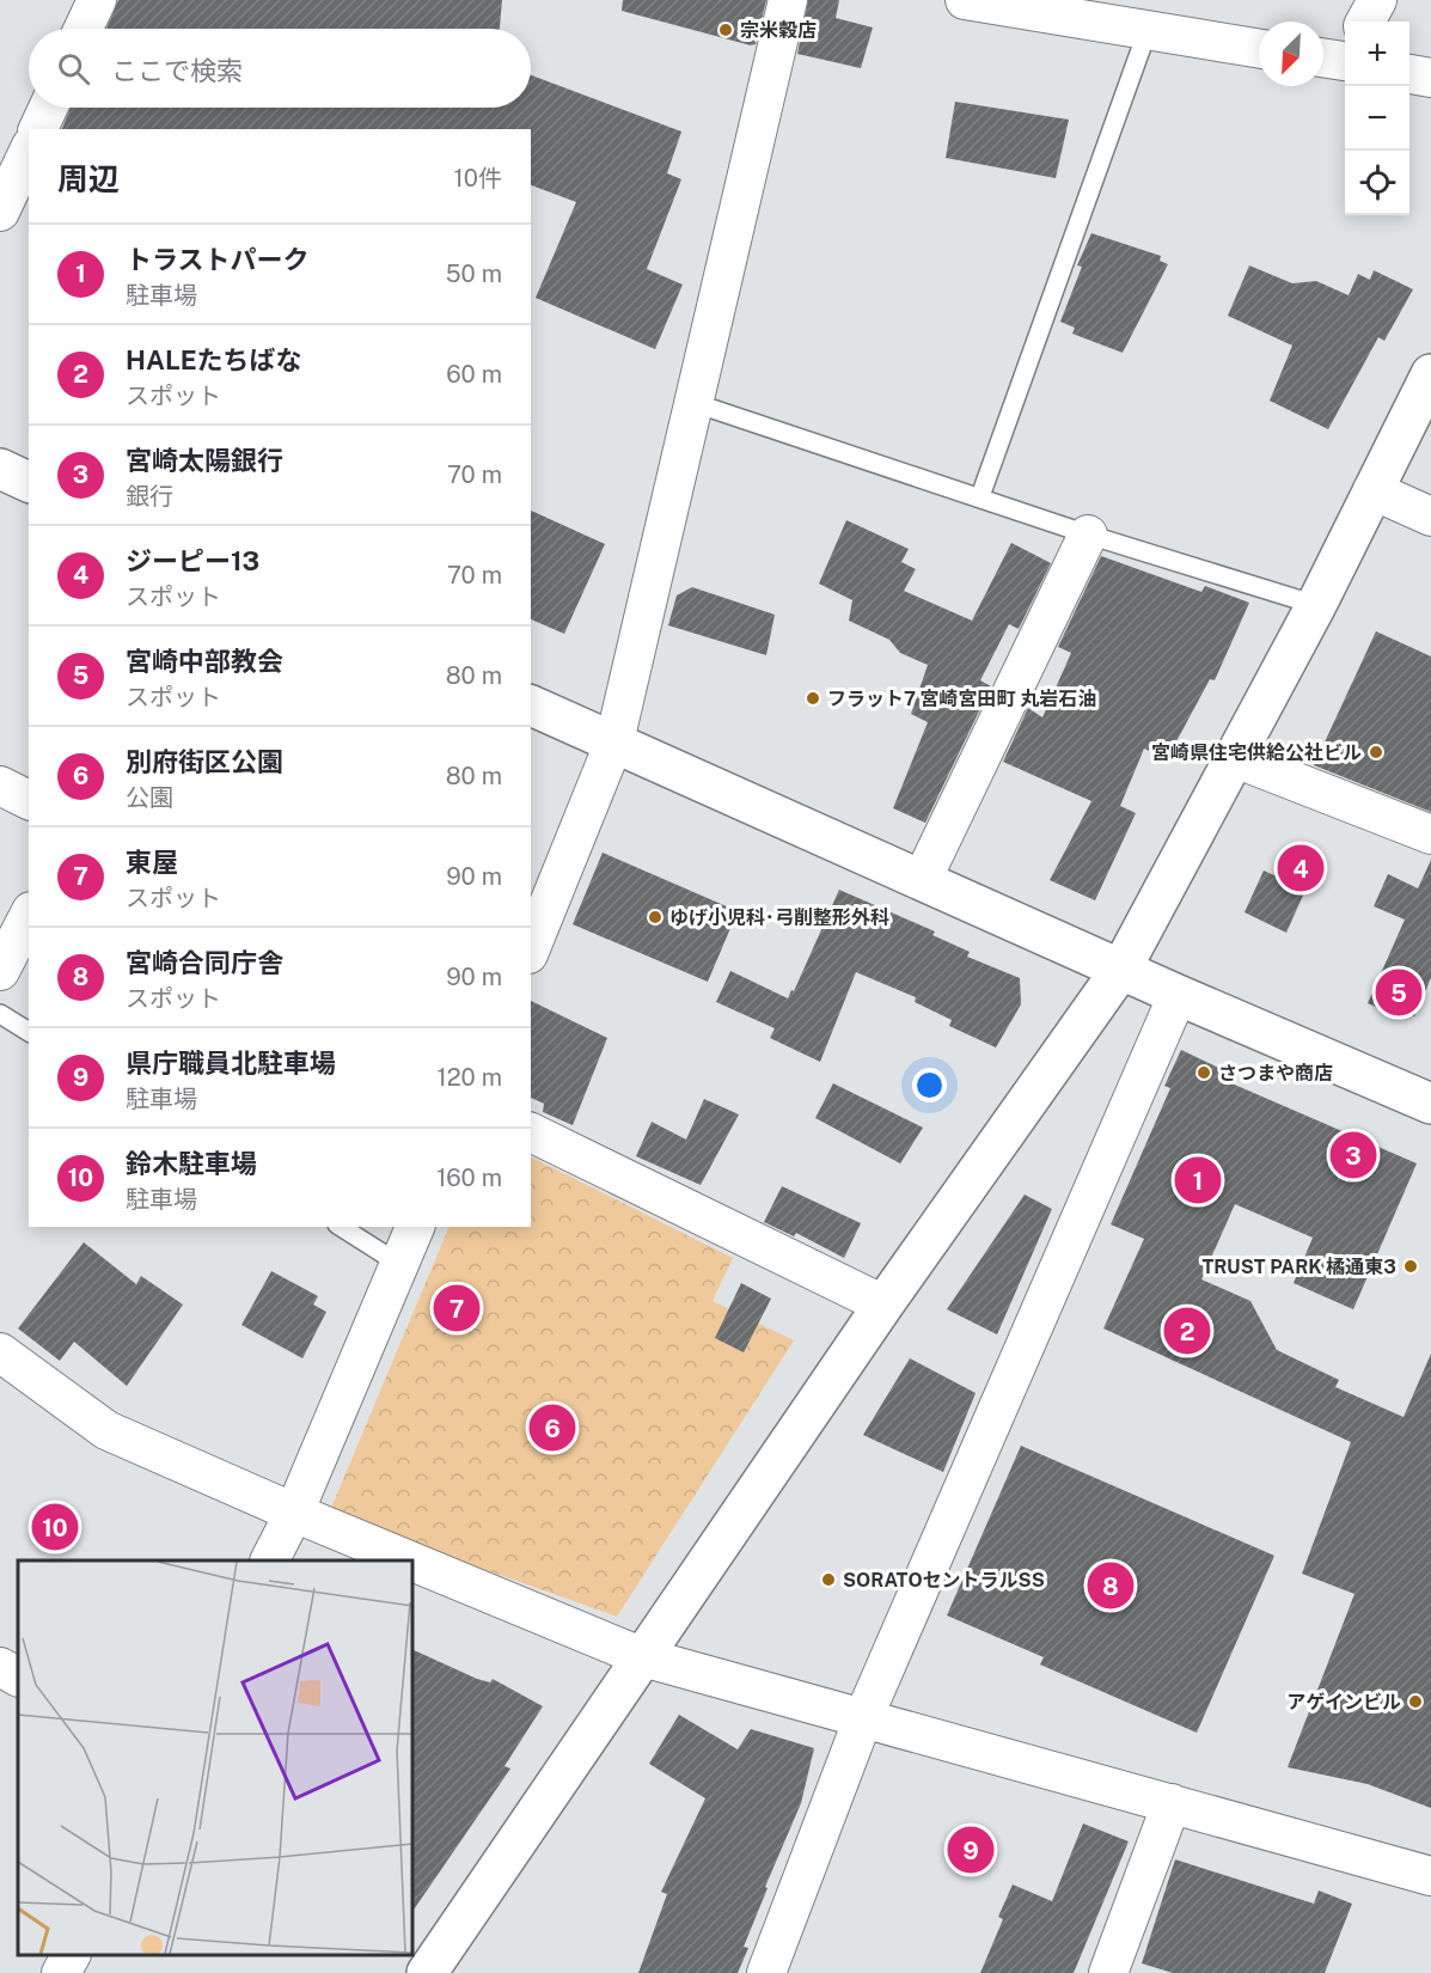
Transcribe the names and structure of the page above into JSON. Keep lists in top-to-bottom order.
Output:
{
  "places": [
    "宗米穀店",
    "フラット7 宮崎宮田町 丸岩石油",
    "宮崎県住宅供給公社ビル",
    "ゆげ小児科･弓削整形外科",
    "さつまや商店",
    "TRUST PARK 橘通東3",
    "SORATOセントラルSS",
    "アゲインビル"
  ],
  "north": "bottom left",
  "page": {
    "map_buttons": ["+", "−"],
    "search": "ここで検索",
    "heading": ["周辺", "10件"],
    "list": [
      {
        "mark": "1",
        "name": "トラストパーク",
        "note": "駐車場",
        "value": "50 m"
      },
      {
        "mark": "2",
        "name": "HALEたちばな",
        "note": "スポット",
        "value": "60 m"
      },
      {
        "mark": "3",
        "name": "宮崎太陽銀行",
        "note": "銀行",
        "value": "70 m"
      },
      {
        "mark": "4",
        "name": "ジーピー13",
        "note": "スポット",
        "value": "70 m"
      },
      {
        "mark": "5",
        "name": "宮崎中部教会",
        "note": "スポット",
        "value": "80 m"
      },
      {
        "mark": "6",
        "name": "別府街区公園",
        "note": "公園",
        "value": "80 m"
      },
      {
        "mark": "7",
        "name": "東屋",
        "note": "スポット",
        "value": "90 m"
      },
      {
        "mark": "8",
        "name": "宮崎合同庁舎",
        "note": "スポット",
        "value": "90 m"
      },
      {
        "mark": "9",
        "name": "県庁職員北駐車場",
        "note": "駐車場",
        "value": "120 m"
      },
      {
        "mark": "10",
        "name": "鈴木駐車場",
        "note": "駐車場",
        "value": "160 m"
      }
    ],
    "pins": [
      "4",
      "5",
      "3",
      "1",
      "7",
      "2",
      "6",
      "10",
      "8",
      "9"
    ]
  }
}
